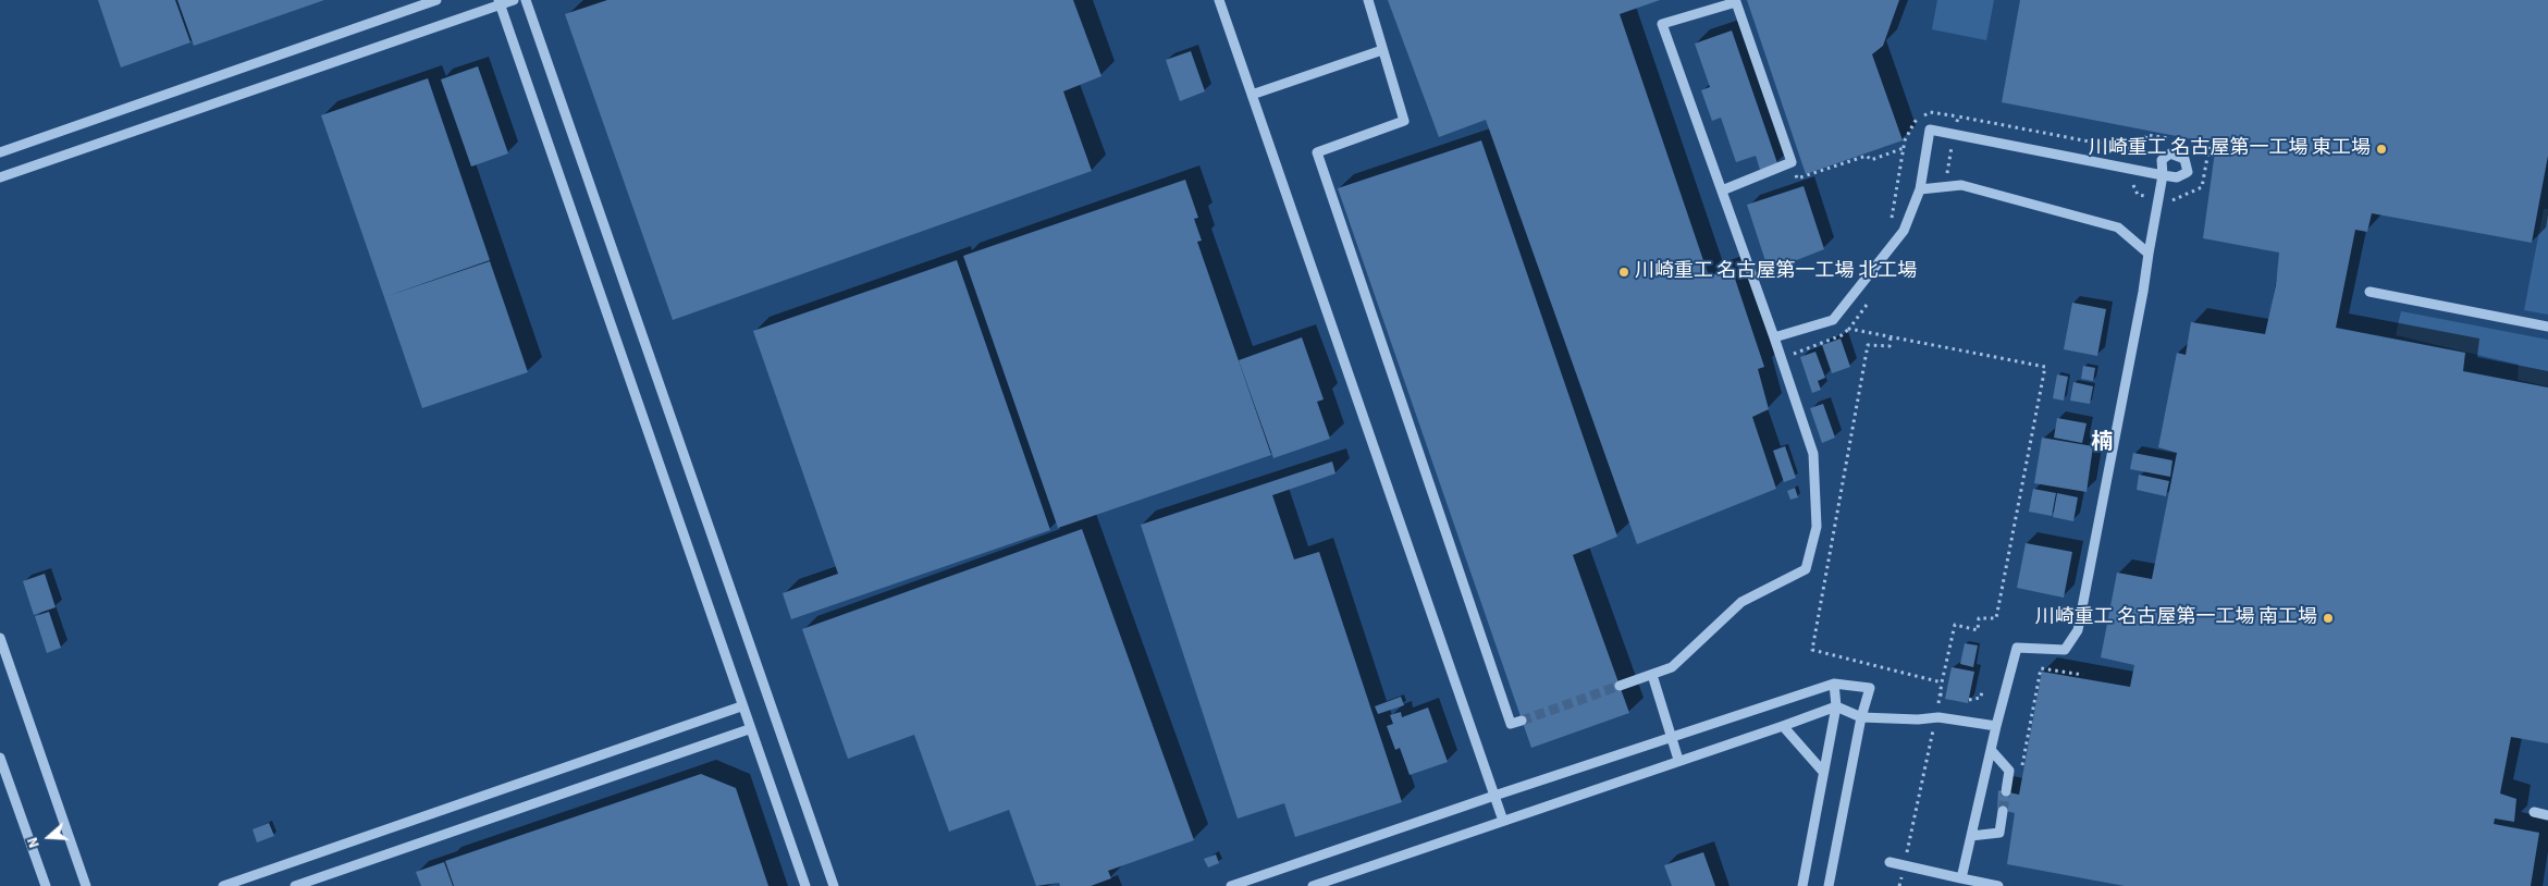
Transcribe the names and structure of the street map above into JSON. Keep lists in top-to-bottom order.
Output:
{
  "districts": ["楠"],
  "places": ["川崎重工 名古屋第一工場 東工場", "川崎重工 名古屋第一工場 北工場", "川崎重工 名古屋第一工場 南工場"],
  "north": "left"
}
